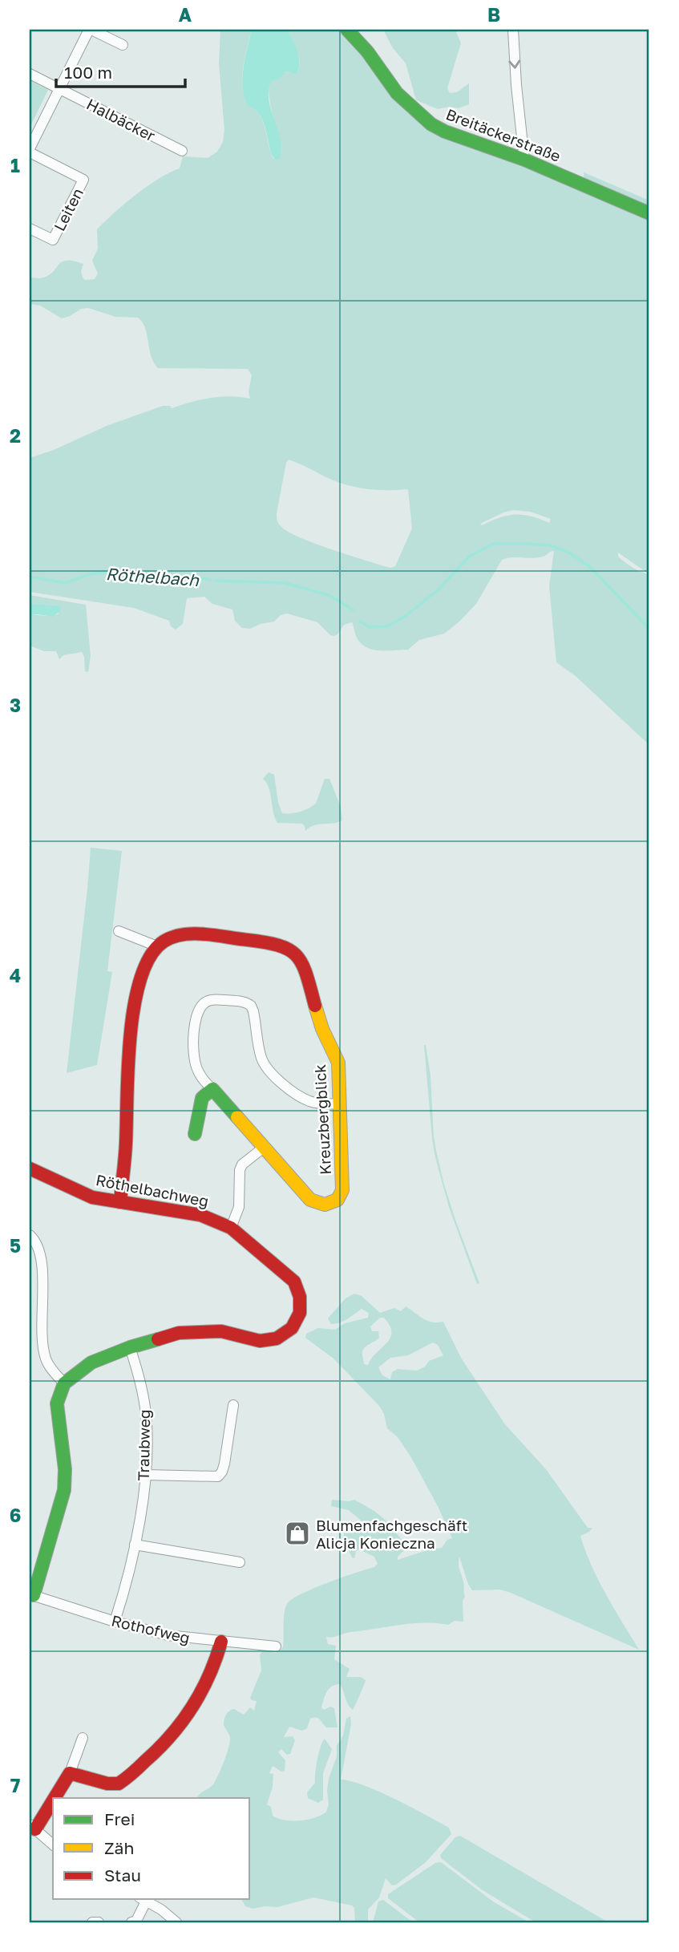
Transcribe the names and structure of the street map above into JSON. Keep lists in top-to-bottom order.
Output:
{
  "streets": {
    "street": [
      "Halbäcker",
      "Breitäckerstraße",
      "Leiten",
      "Kreuzbergblick",
      "Röthelbachweg",
      "Traubweg",
      "Rothofweg"
    ]
  },
  "crossings": [
    ["Röthelbachweg", "Traubweg"],
    ["Traubweg", "Rothofweg"]
  ],
  "water": ["Röthelbach"],
  "places": {
    "shop": ["Blumenfachgeschäft Alicja Konieczna"]
  },
  "legend": ["Frei", "Zäh", "Stau"],
  "scale_bar": "100 m",
  "grid": {
    "columns": ["A", "B"],
    "rows": [
      "1",
      "2",
      "3",
      "4",
      "5",
      "6",
      "7"
    ]
  }
}
